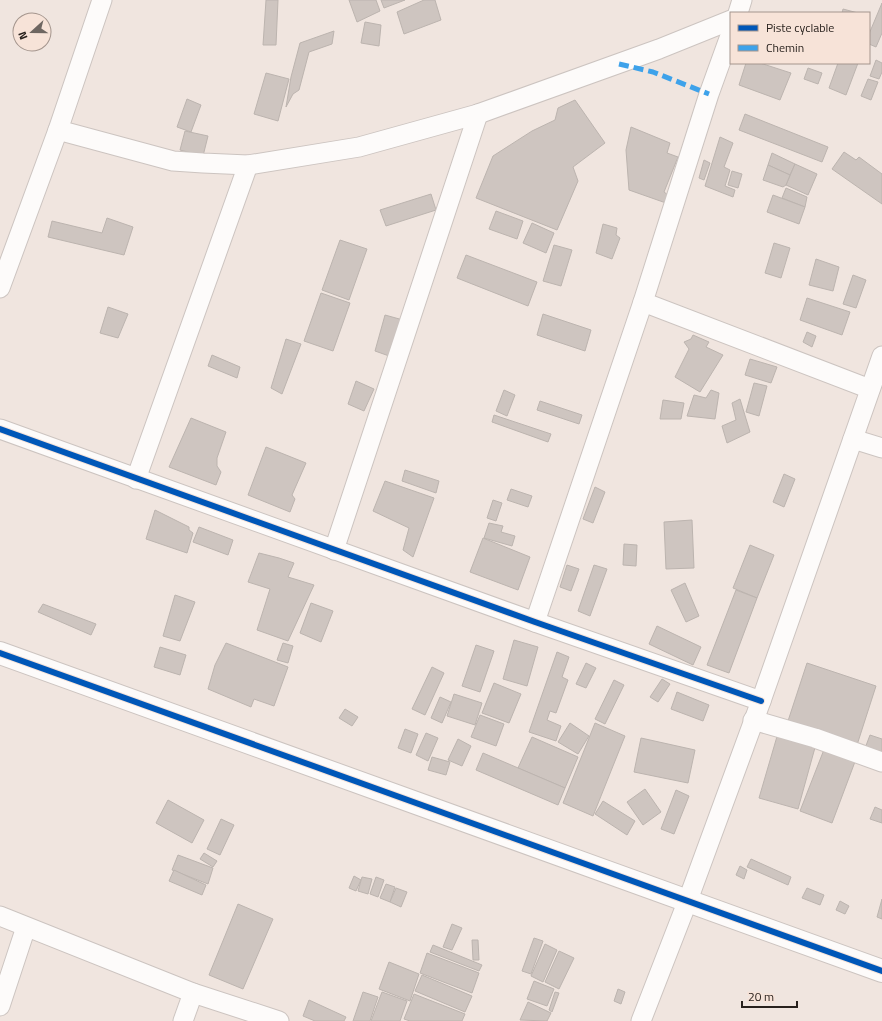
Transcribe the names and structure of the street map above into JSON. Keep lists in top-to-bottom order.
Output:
{
  "legend": ["Piste cyclable", "Chemin"],
  "scale_bar": "20 m",
  "north": "left"
}
